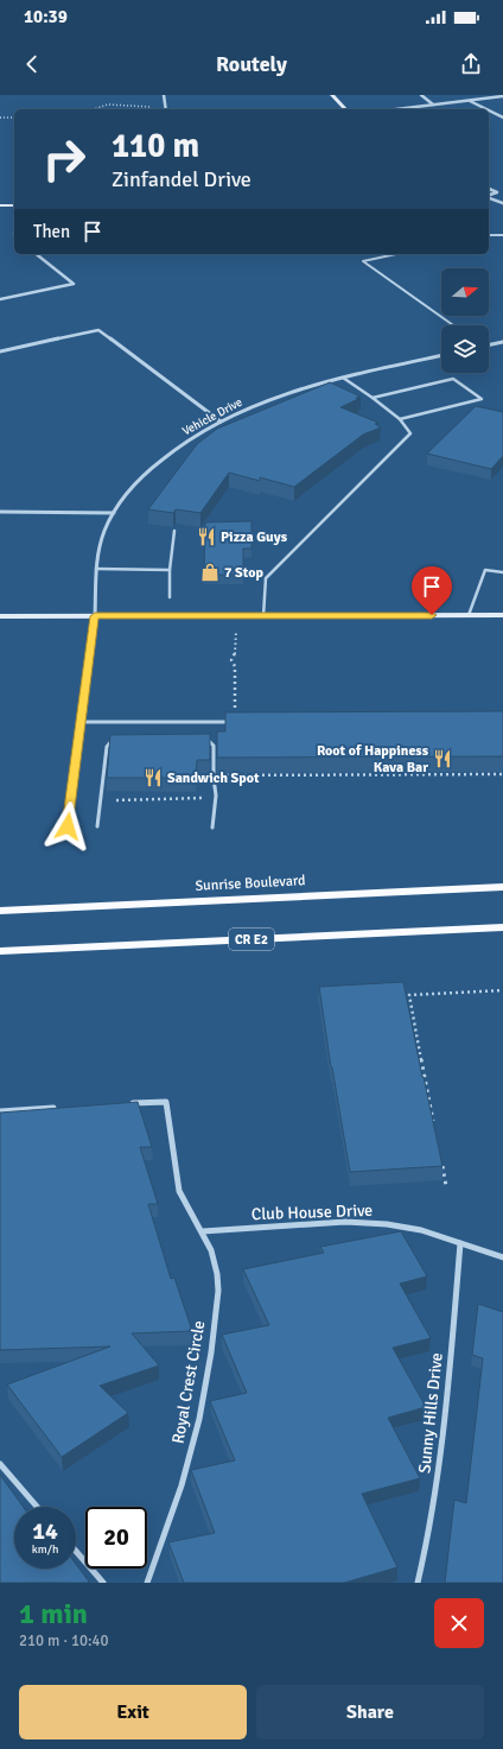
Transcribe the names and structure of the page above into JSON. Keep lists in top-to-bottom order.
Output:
{
  "streets": {
    "main road": ["Sunrise Boulevard", "CR E2"],
    "street": [
      "Vehicle Drive",
      "Club House Drive",
      "Royal Crest Circle",
      "Sunny Hills Drive"
    ]
  },
  "crossings": [
    ["Club House Drive", "Royal Crest Circle"],
    ["Club House Drive", "Sunny Hills Drive"]
  ],
  "places": {
    "restaurant": ["Pizza Guys", "Root of Happiness Kava Bar", "Sandwich Spot"],
    "shop": ["7 Stop"]
  },
  "north": "right",
  "page": {
    "status": "10:39",
    "header": "Routely",
    "turn": ["110 m", "Zinfandel Drive"],
    "then": "Then",
    "speed": "14 km/h",
    "limit": "20",
    "heading": ["1 min", "210 m · 10:40"],
    "buttons": ["Exit", "Share"]
  }
}
